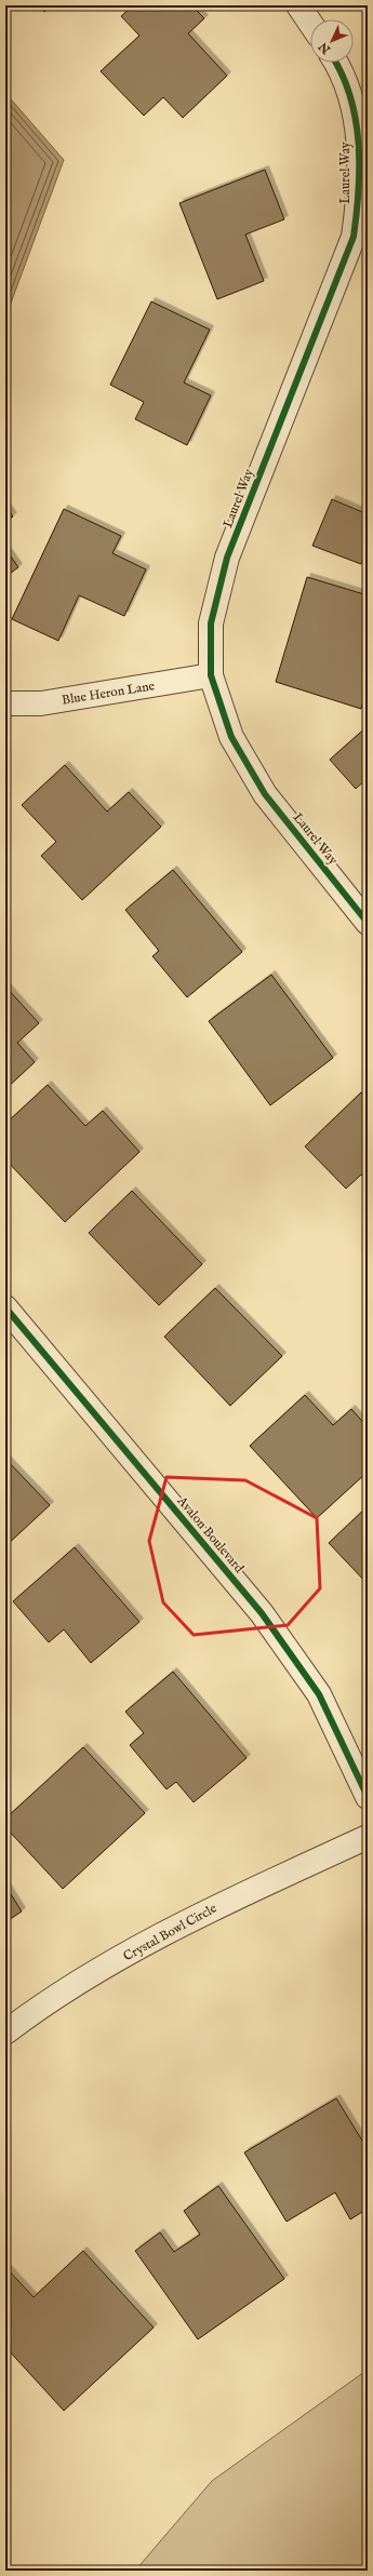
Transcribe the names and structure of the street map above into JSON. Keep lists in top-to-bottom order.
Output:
{
  "streets": {
    "street": [
      "Laurel Way",
      "Blue Heron Lane",
      "Avalon Boulevard",
      "Crystal Bowl Circle"
    ]
  },
  "crossings": [
    ["Laurel Way", "Blue Heron Lane"]
  ],
  "north": "bottom left"
}
